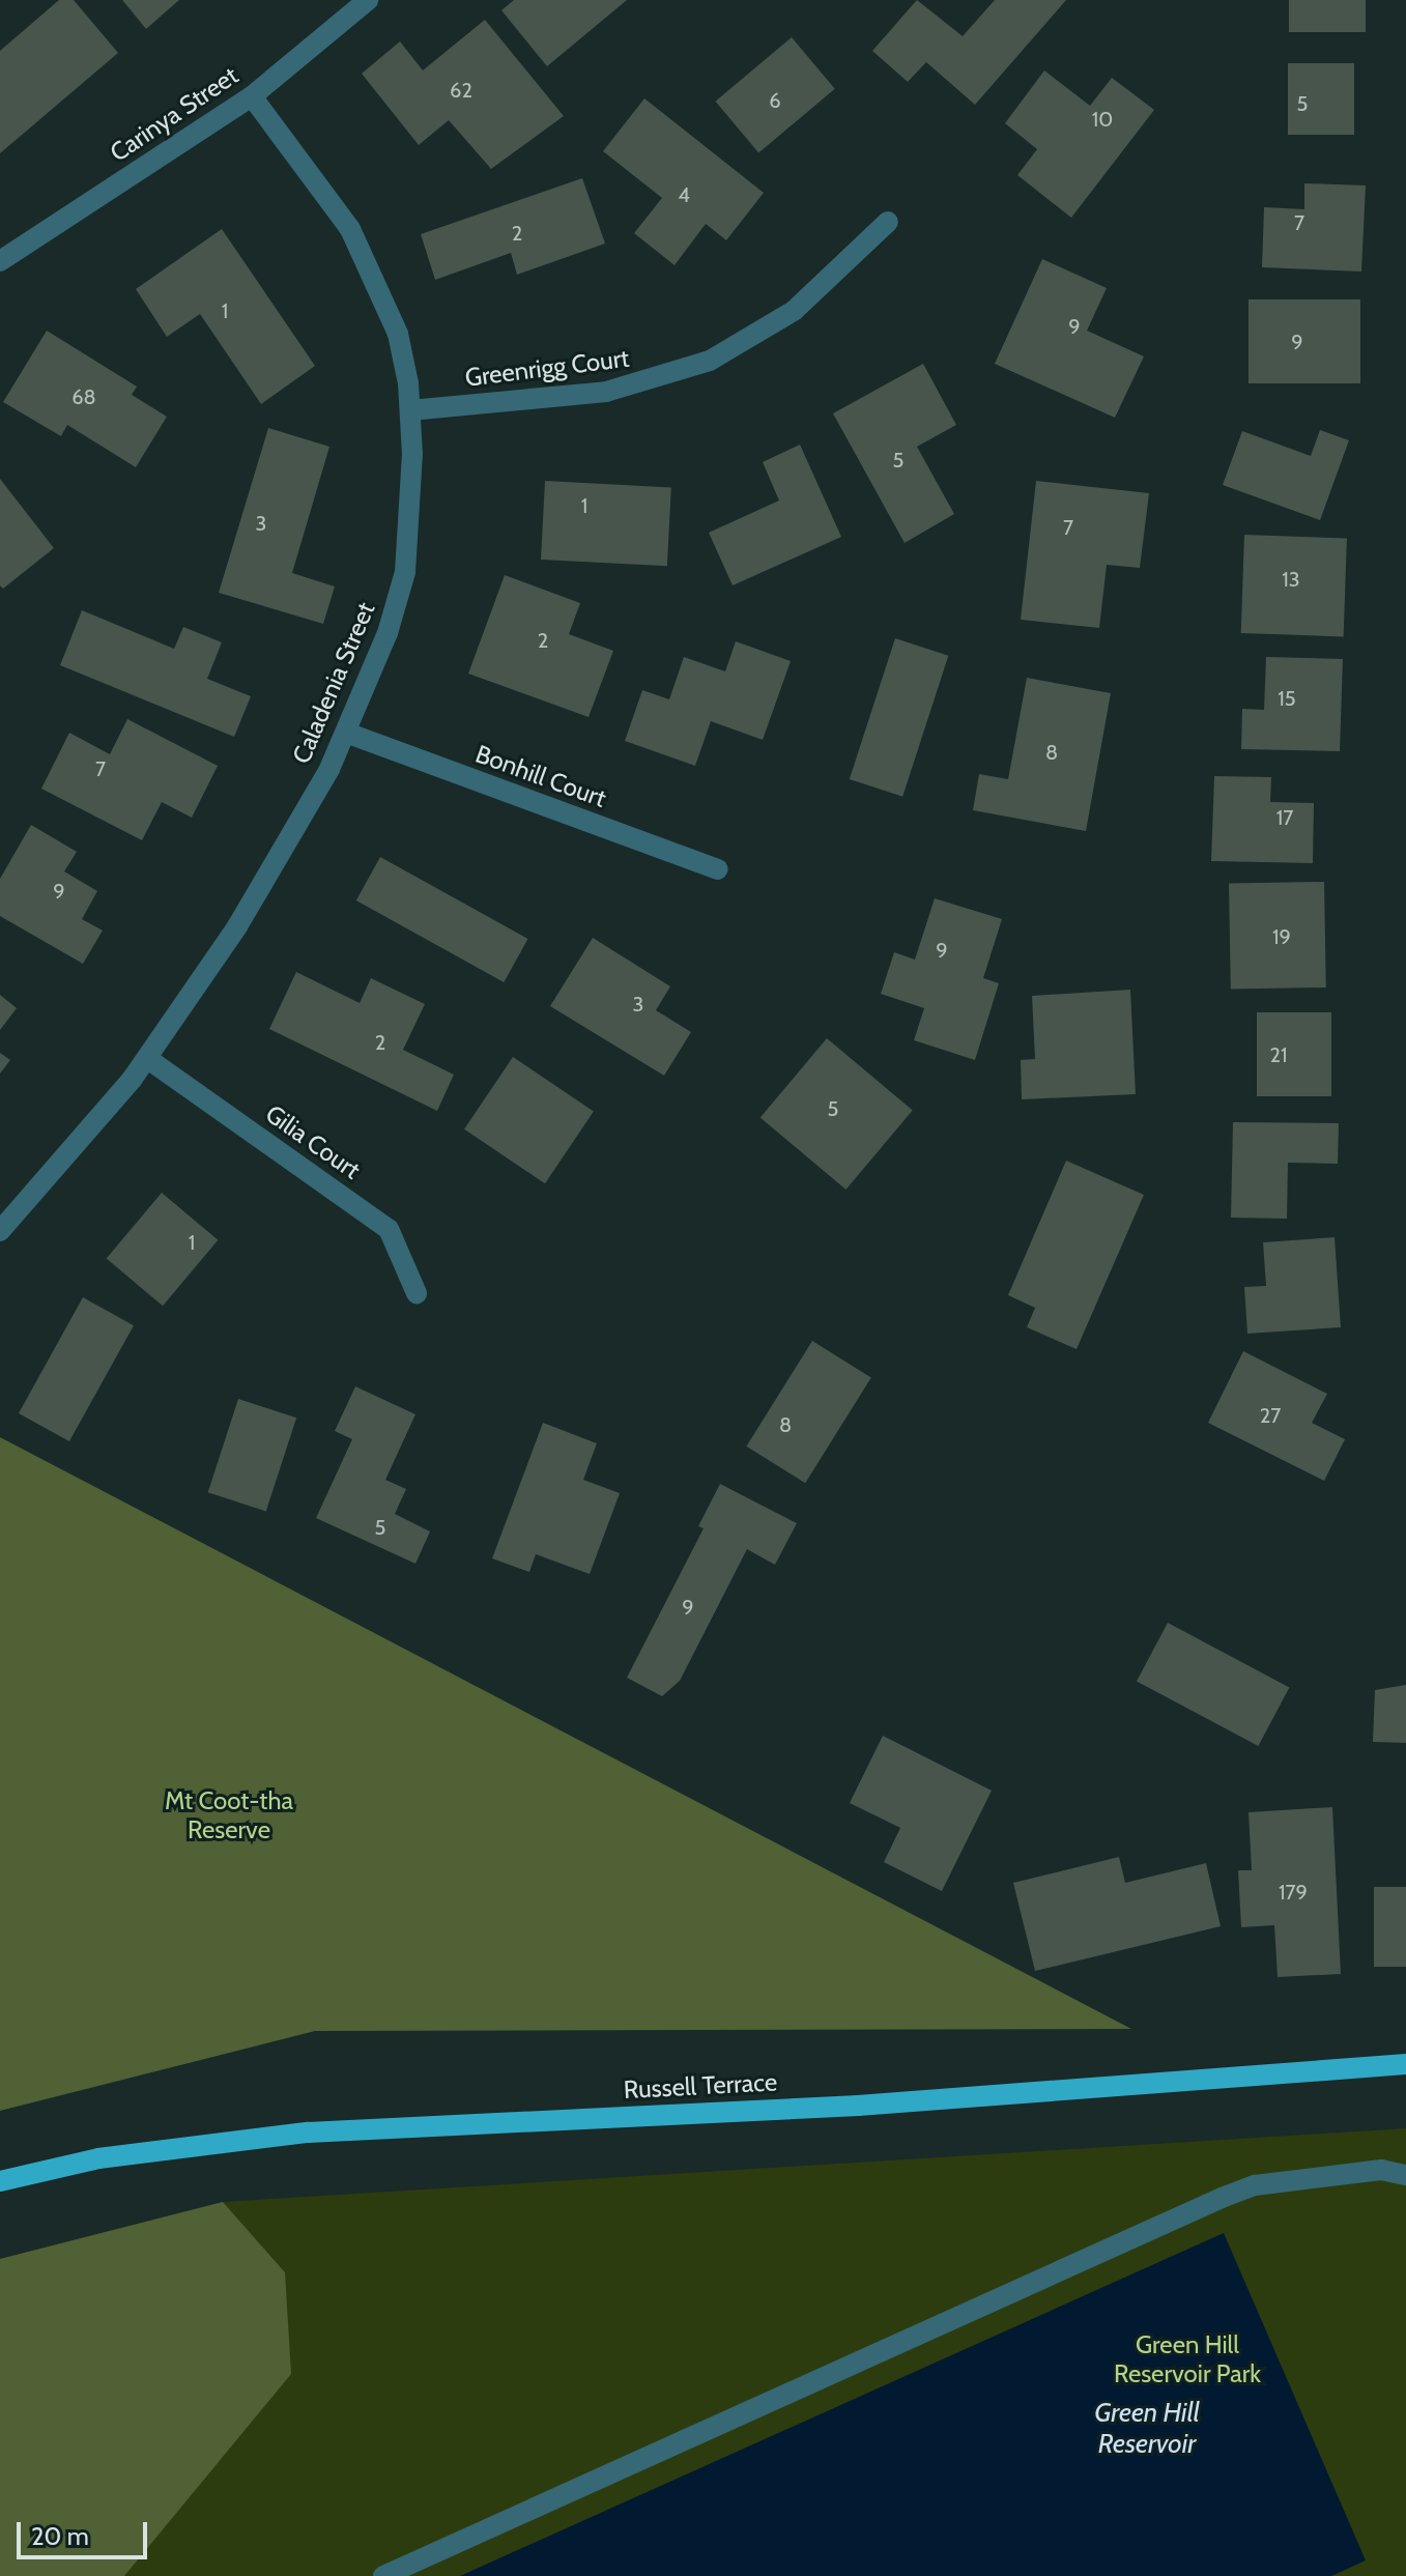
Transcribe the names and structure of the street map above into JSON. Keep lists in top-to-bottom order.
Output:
{
  "streets": {
    "main road": ["Russell Terrace"],
    "street": [
      "Carinya Street",
      "Greenrigg Court",
      "Caladenia Street",
      "Bonhill Court",
      "Gilia Court"
    ]
  },
  "crossings": [
    ["Carinya Street", "Caladenia Street"],
    ["Greenrigg Court", "Caladenia Street"],
    ["Caladenia Street", "Bonhill Court"],
    ["Caladenia Street", "Gilia Court"]
  ],
  "water": ["Green Hill Reservoir"],
  "parks": ["Mt Coot-tha Reserve", "Green Hill Reservoir Park"],
  "house_numbers": [
    "62",
    "6",
    "5",
    "10",
    "4",
    "7",
    "2",
    "1",
    "9",
    "9",
    "68",
    "5",
    "1",
    "3",
    "7",
    "13",
    "2",
    "15",
    "8",
    "7",
    "17",
    "9",
    "19",
    "9",
    "3",
    "2",
    "21",
    "5",
    "1",
    "27",
    "8",
    "5",
    "9",
    "179"
  ],
  "scale_bar": "20 m"
}
